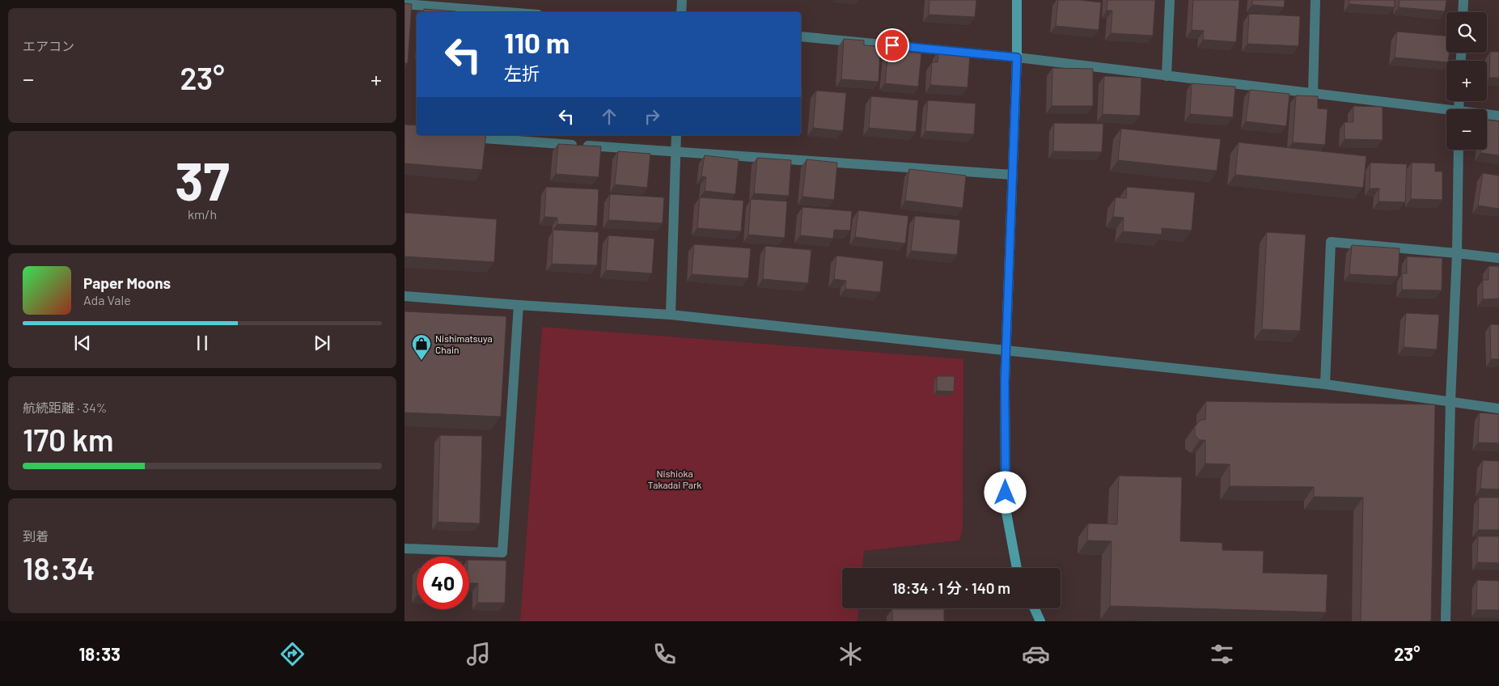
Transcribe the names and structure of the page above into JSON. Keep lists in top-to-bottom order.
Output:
{
  "parks": ["Nishioka Takadai Park"],
  "places": {
    "shop": ["Nishimatsuya Chain"]
  },
  "page": {
    "tile": [
      "エアコン",
      ["37", "km/h"],
      ["航続距離 · 34%", "170 km"],
      ["到着", "18:34"]
    ],
    "map_buttons": ["+", "−"],
    "turn": ["110 m", "左折"],
    "heat": ["−", "23°", "+"],
    "song": ["Paper Moons", "Ada Vale"],
    "limit": "40",
    "trip": "18:34 · 1 分 · 140 m",
    "tabs": ["18:33", "23°"]
  }
}
